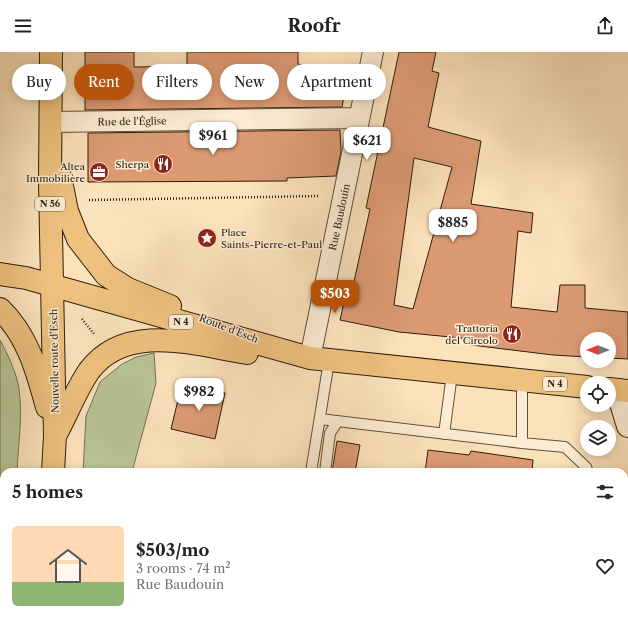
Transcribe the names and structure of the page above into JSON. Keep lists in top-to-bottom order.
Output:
{
  "streets": {
    "main road": [
      "N 56",
      "N 4",
      "Route d'Esch",
      "Nouvelle route d'Esch"
    ],
    "street": ["Rue de l'Église", "Rue Baudouin"]
  },
  "crossings": [
    ["Rue de l'Église", "N 56"],
    ["Rue de l'Église", "Rue Baudouin"],
    ["Rue de l'Église", "Route d'Esch"],
    ["N 56", "N 4"],
    ["N 56", "Route d'Esch"],
    ["N 56", "Nouvelle route d'Esch"],
    ["Rue Baudouin", "N 4"],
    ["Rue Baudouin", "Route d'Esch"],
    ["N 4", "Route d'Esch"],
    ["N 4", "Nouvelle route d'Esch"],
    ["Route d'Esch", "Nouvelle route d'Esch"]
  ],
  "places": {
    "restaurant": ["Sherpa", "Trattoria del Circolo"],
    "office": ["Altea Immobilière"],
    "place": ["Place Saints-Pierre-et-Paul"]
  },
  "north": "left",
  "page": {
    "header": "Roofr",
    "chip": [
      "Buy",
      "Rent",
      "Filters",
      "New",
      "Apartment"
    ],
    "price": [
      "$961",
      "$621",
      "$885",
      "$503",
      "$982"
    ],
    "heading": "5 homes",
    "list": [
      {
        "name": "$503/mo",
        "note": "3 rooms · 74 m² · Rue Baudouin"
      }
    ]
  }
}
